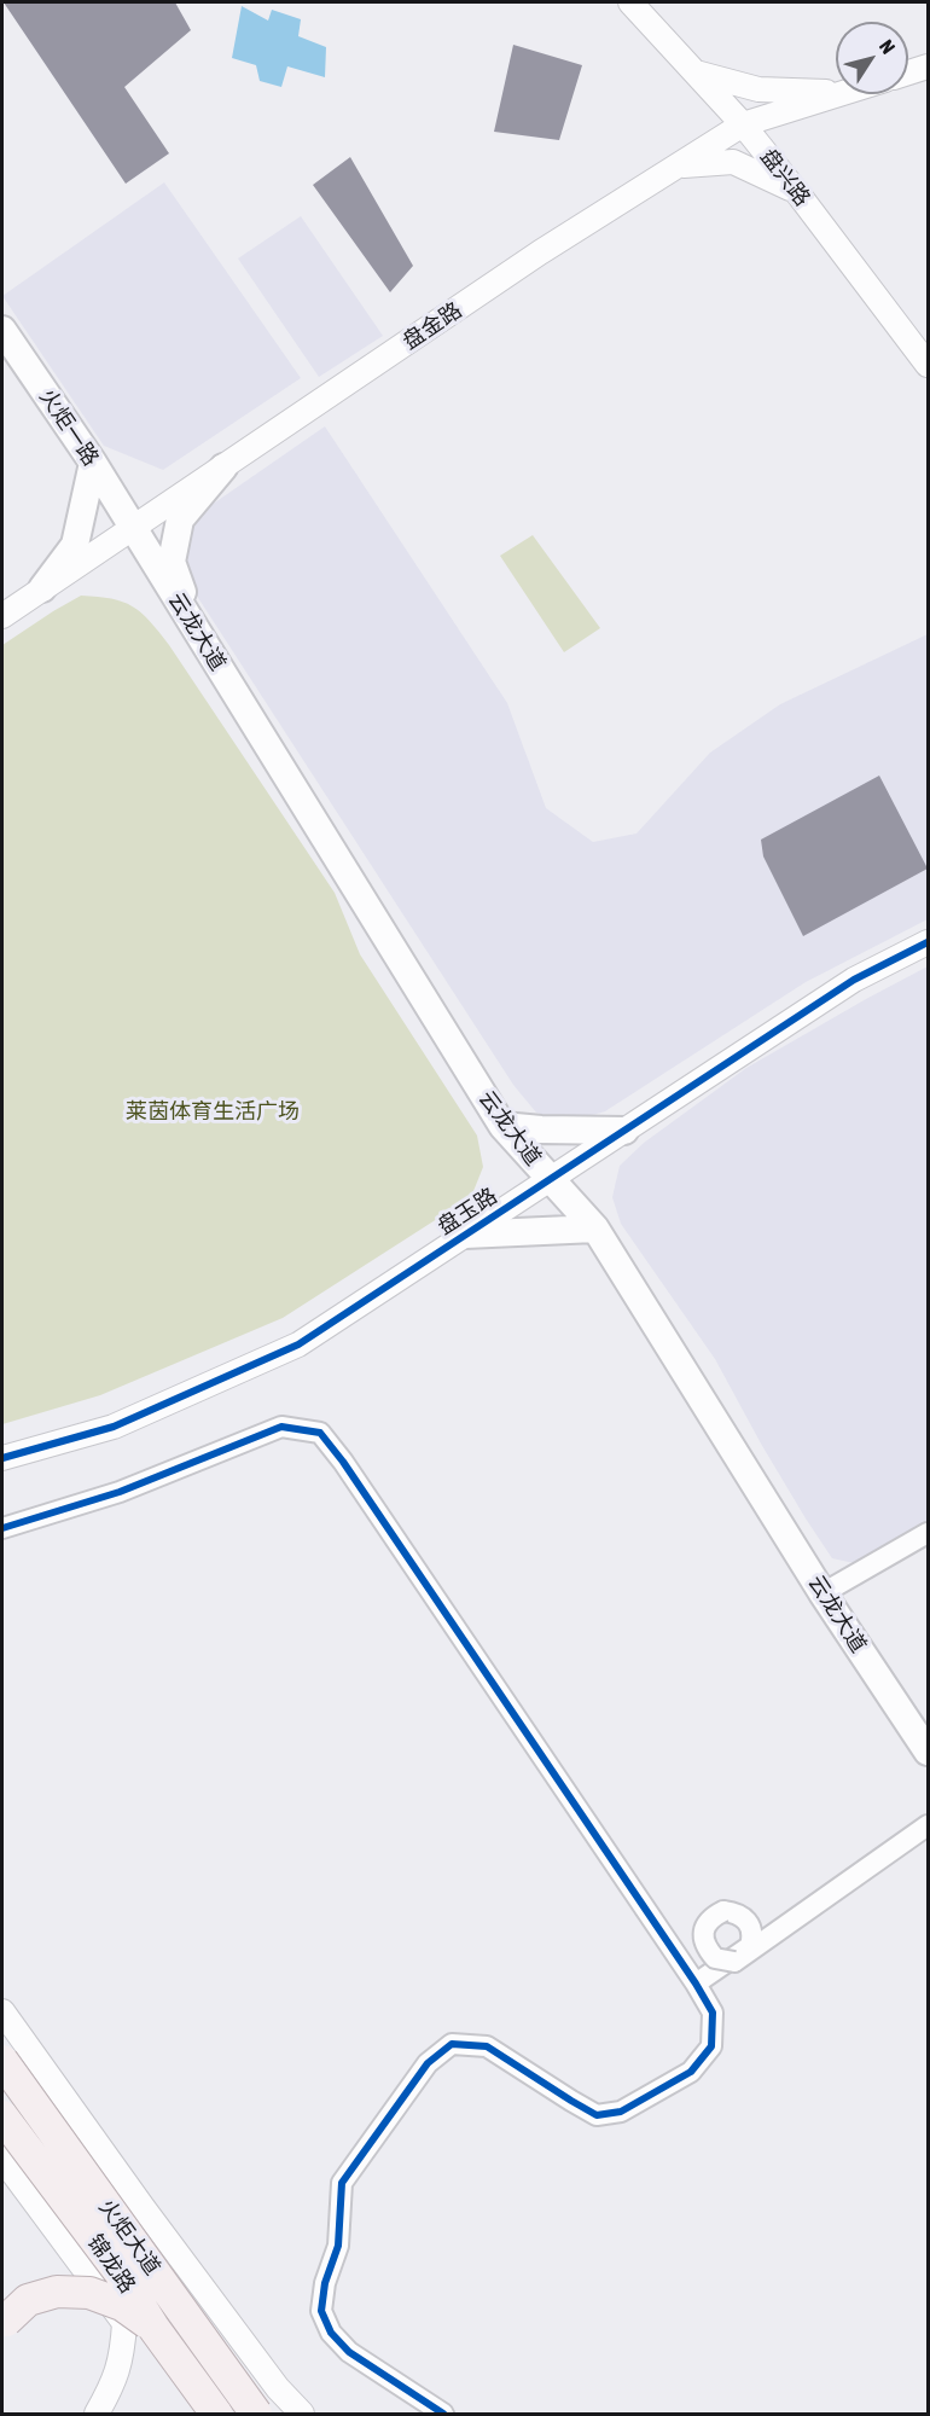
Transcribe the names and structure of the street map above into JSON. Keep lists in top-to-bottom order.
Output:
{
  "streets": {
    "main road": [
      "火炬一路",
      "云龙大道",
      "火炬大道",
      "锦龙路"
    ],
    "street": ["盘兴路", "盘金路", "盘玉路"]
  },
  "crossings": [
    ["盘兴路", "盘金路"],
    ["盘金路", "火炬一路"],
    ["盘金路", "云龙大道"],
    ["火炬一路", "云龙大道"],
    ["云龙大道", "盘玉路"]
  ],
  "parks": ["莱茵体育生活广场"],
  "north": "top right"
}
